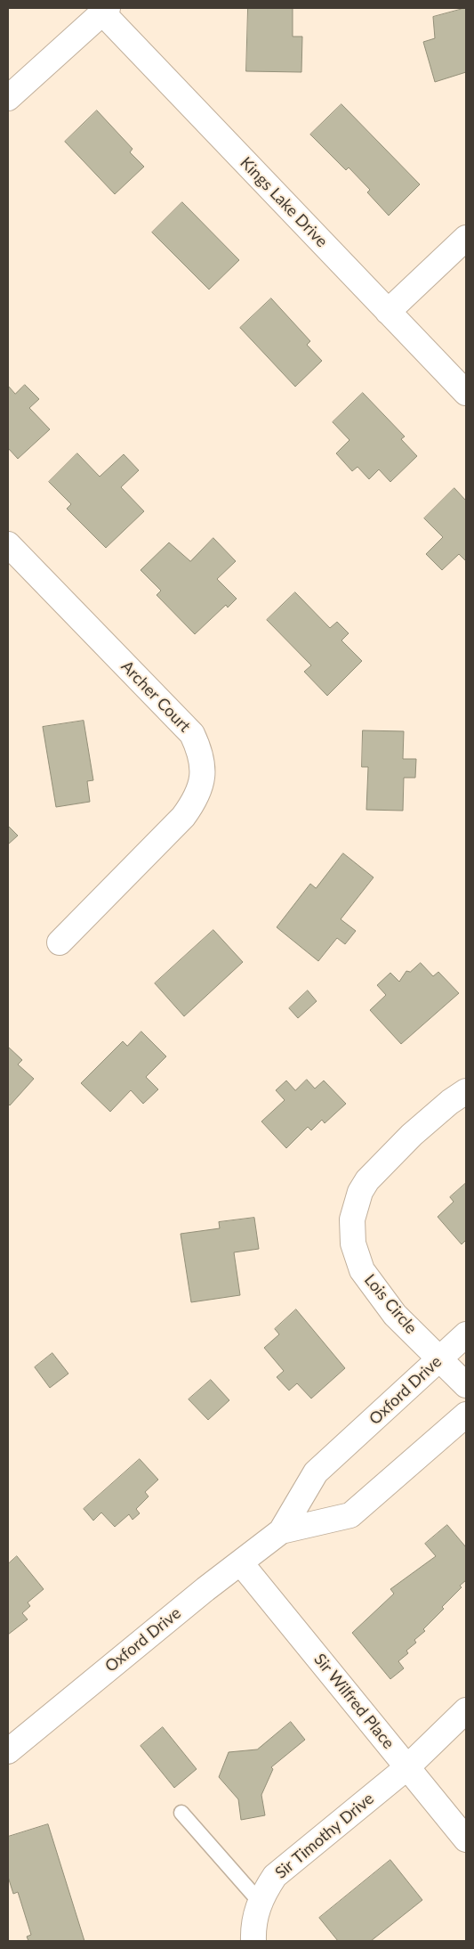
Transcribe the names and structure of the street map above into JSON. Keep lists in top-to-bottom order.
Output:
{
  "streets": {
    "street": [
      "Kings Lake Drive",
      "Archer Court",
      "Lois Circle",
      "Oxford Drive",
      "Sir Wilfred Place",
      "Sir Timothy Drive"
    ]
  },
  "crossings": [
    ["Lois Circle", "Oxford Drive"],
    ["Oxford Drive", "Sir Wilfred Place"],
    ["Sir Wilfred Place", "Sir Timothy Drive"]
  ]
}
